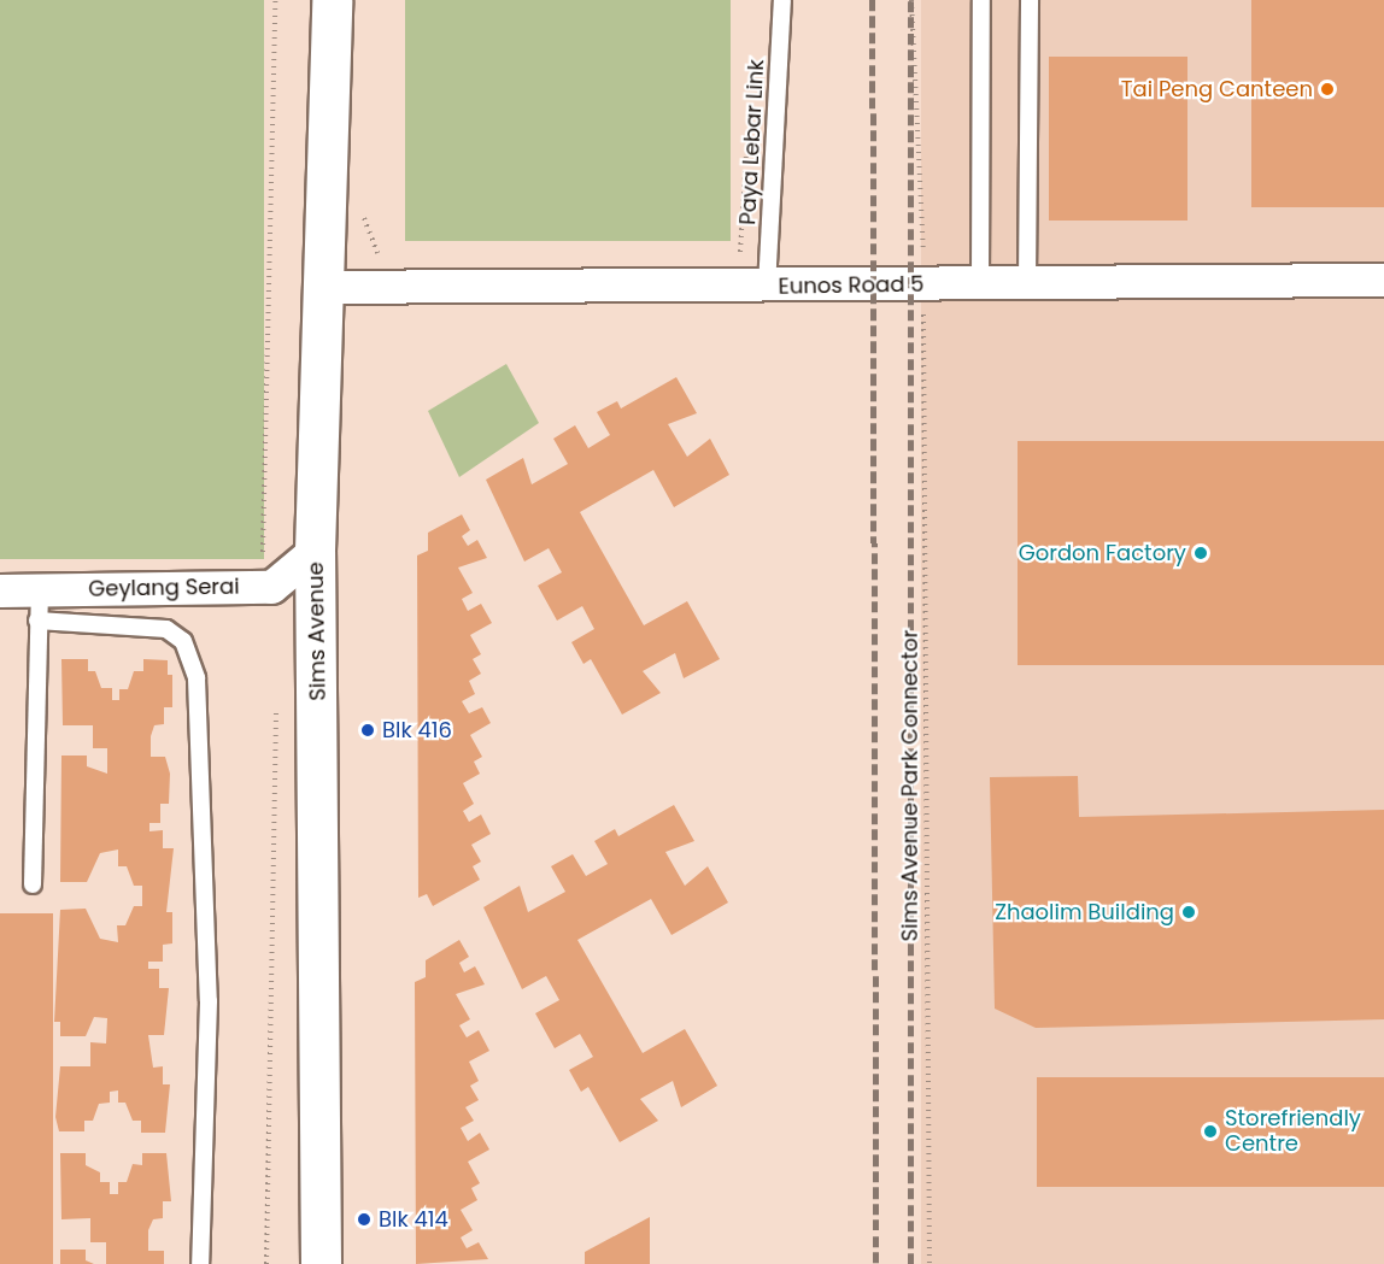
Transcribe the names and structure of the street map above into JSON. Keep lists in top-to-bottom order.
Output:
{
  "streets": {
    "main road": ["Sims Avenue"],
    "street": ["Eunos Road 5", "Geylang Serai"],
    "lane": ["Paya Lebar Link"],
    "path": ["Sims Avenue Park Connector"]
  },
  "crossings": [
    ["Paya Lebar Link", "Eunos Road 5"],
    ["Eunos Road 5", "Sims Avenue"],
    ["Geylang Serai", "Sims Avenue"]
  ],
  "places": [
    "Tai Peng Canteen",
    "Gordon Factory",
    "Blk 416",
    "Zhaolim Building",
    "Storefriendly Centre",
    "Blk 414"
  ]
}
